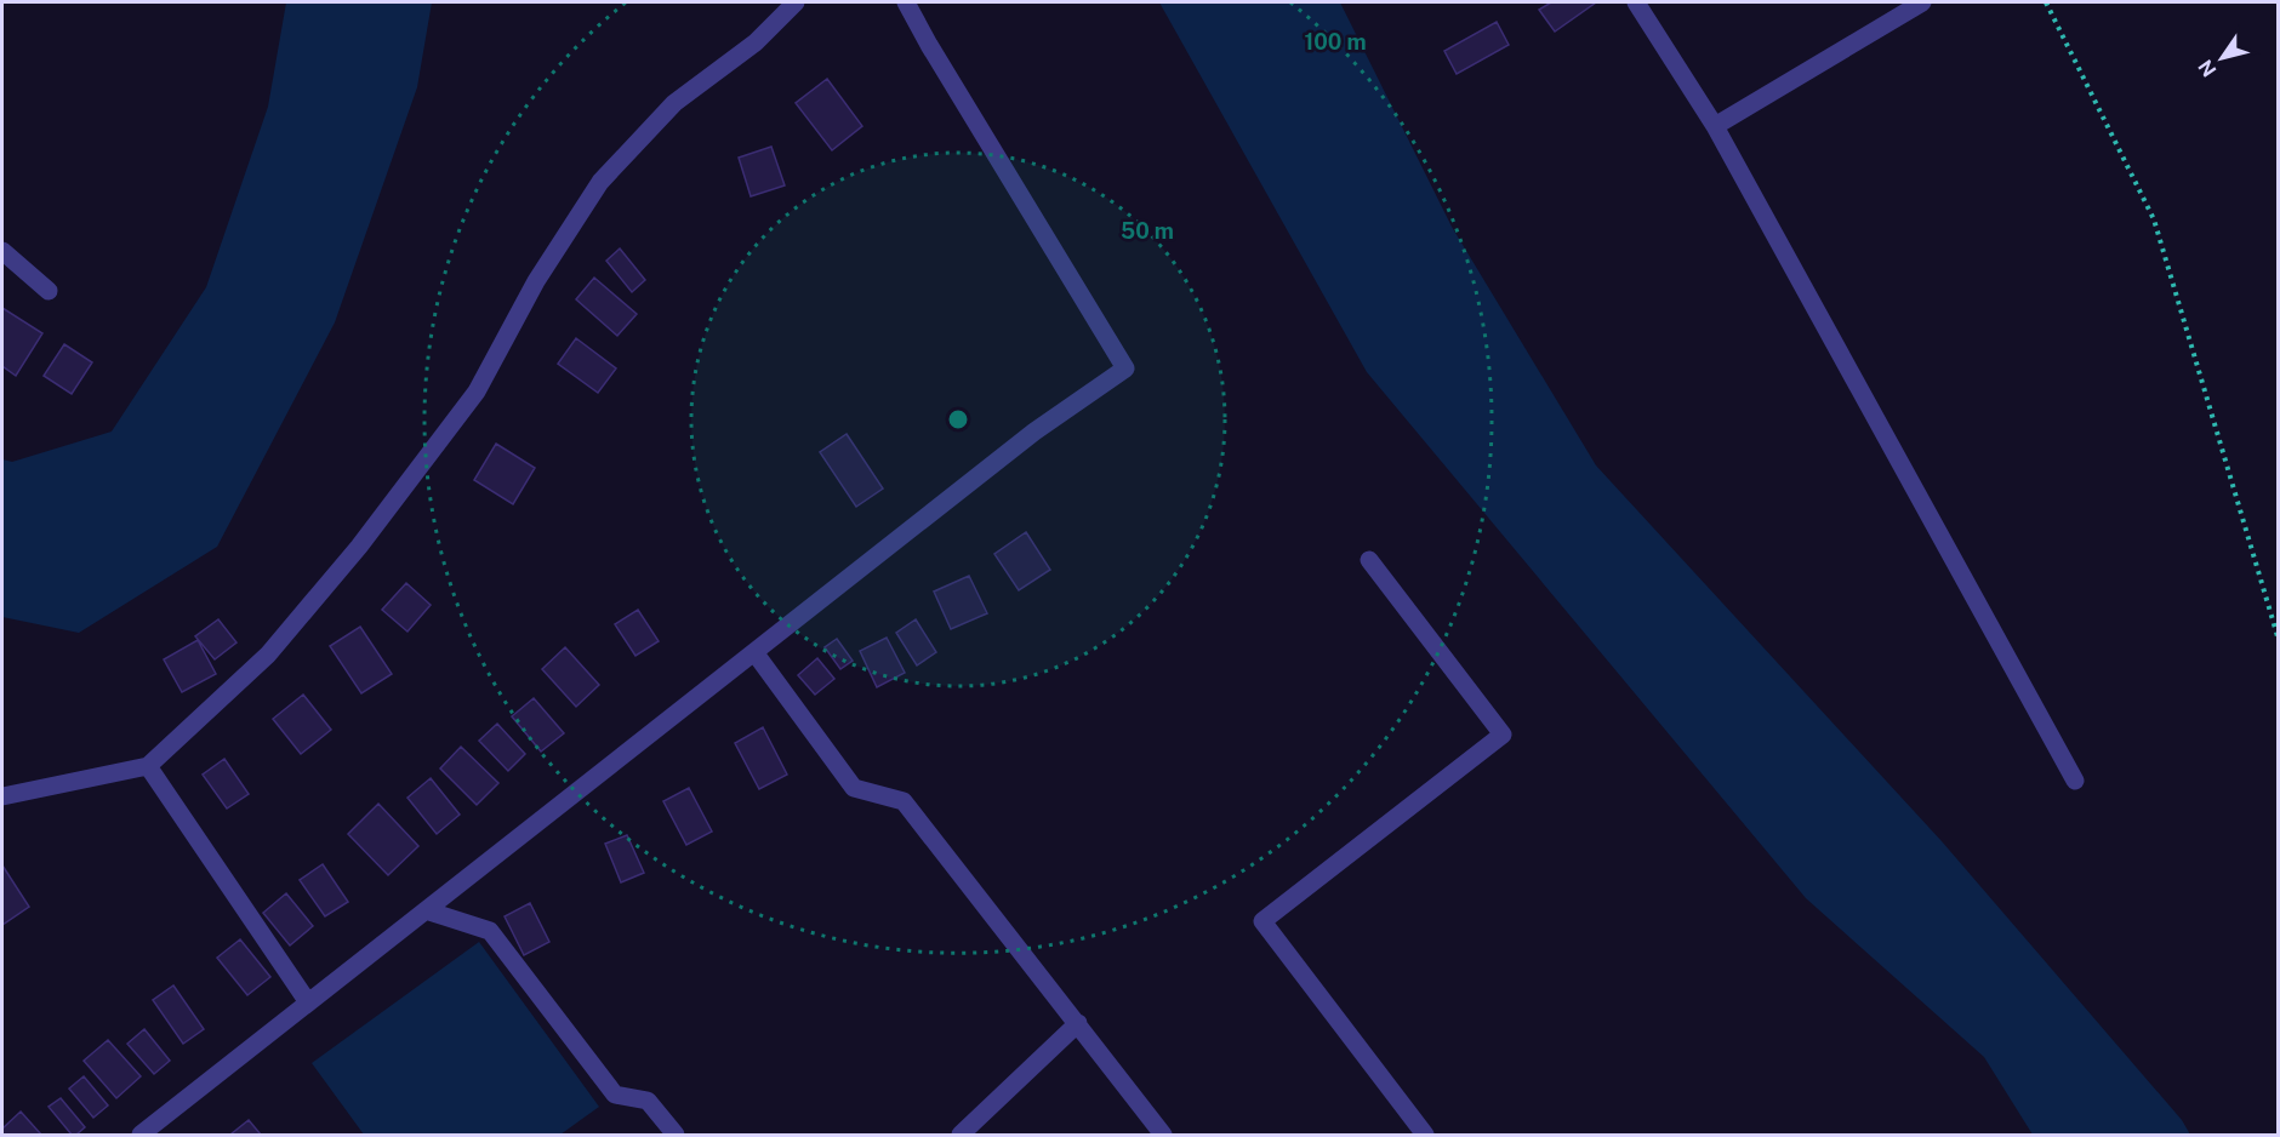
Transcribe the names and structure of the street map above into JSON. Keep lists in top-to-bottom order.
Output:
{
  "north": "bottom left",
  "rings": ["100 m", "50 m"]
}
